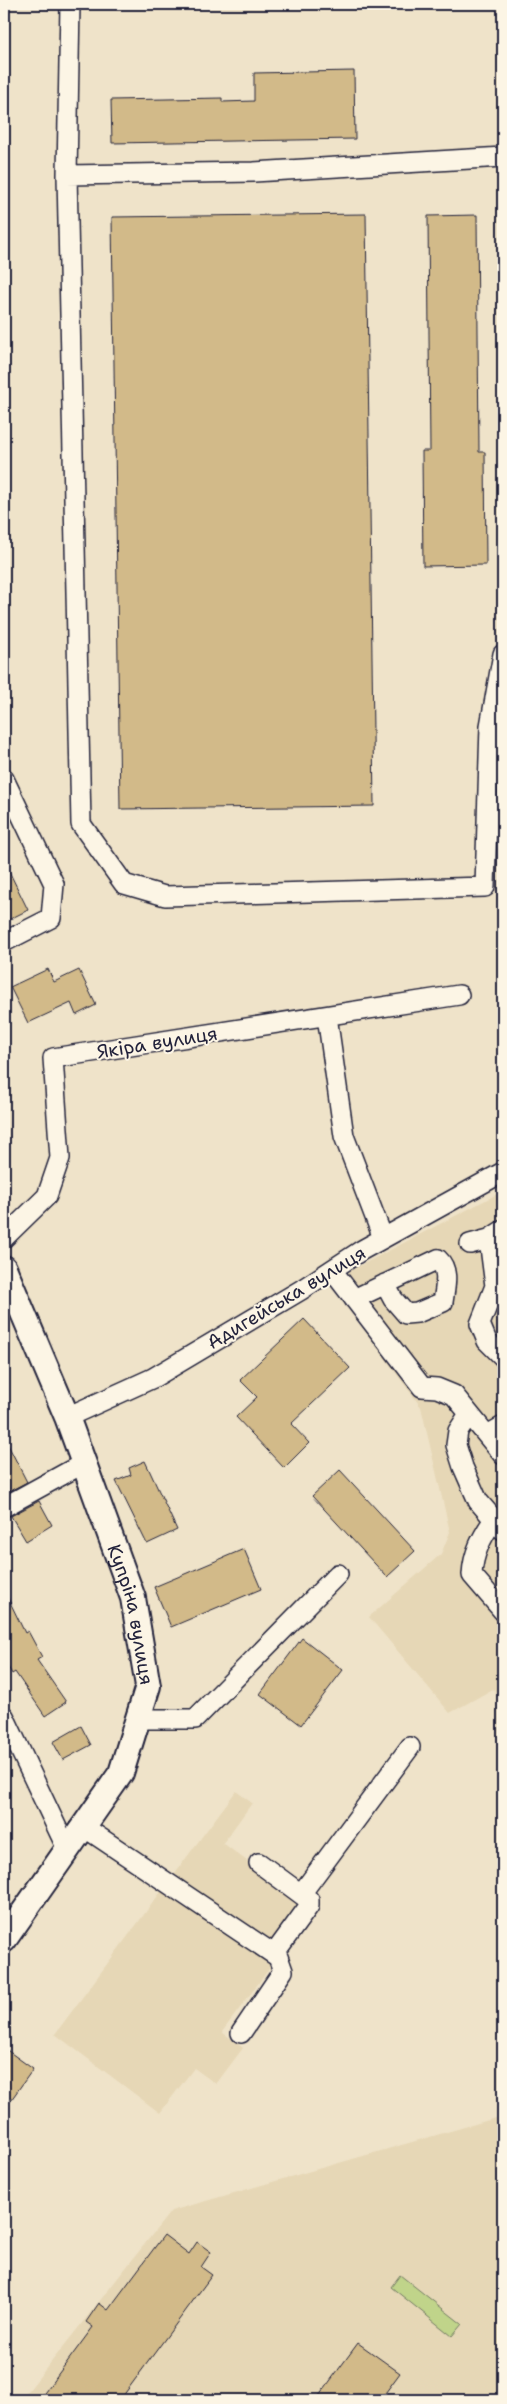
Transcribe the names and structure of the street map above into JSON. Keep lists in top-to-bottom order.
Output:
{
  "streets": {
    "main road": ["Купріна вулиця"],
    "street": ["Якіра вулиця", "Адигейська вулиця"]
  },
  "crossings": [
    ["Адигейська вулиця", "Купріна вулиця"]
  ]
}
